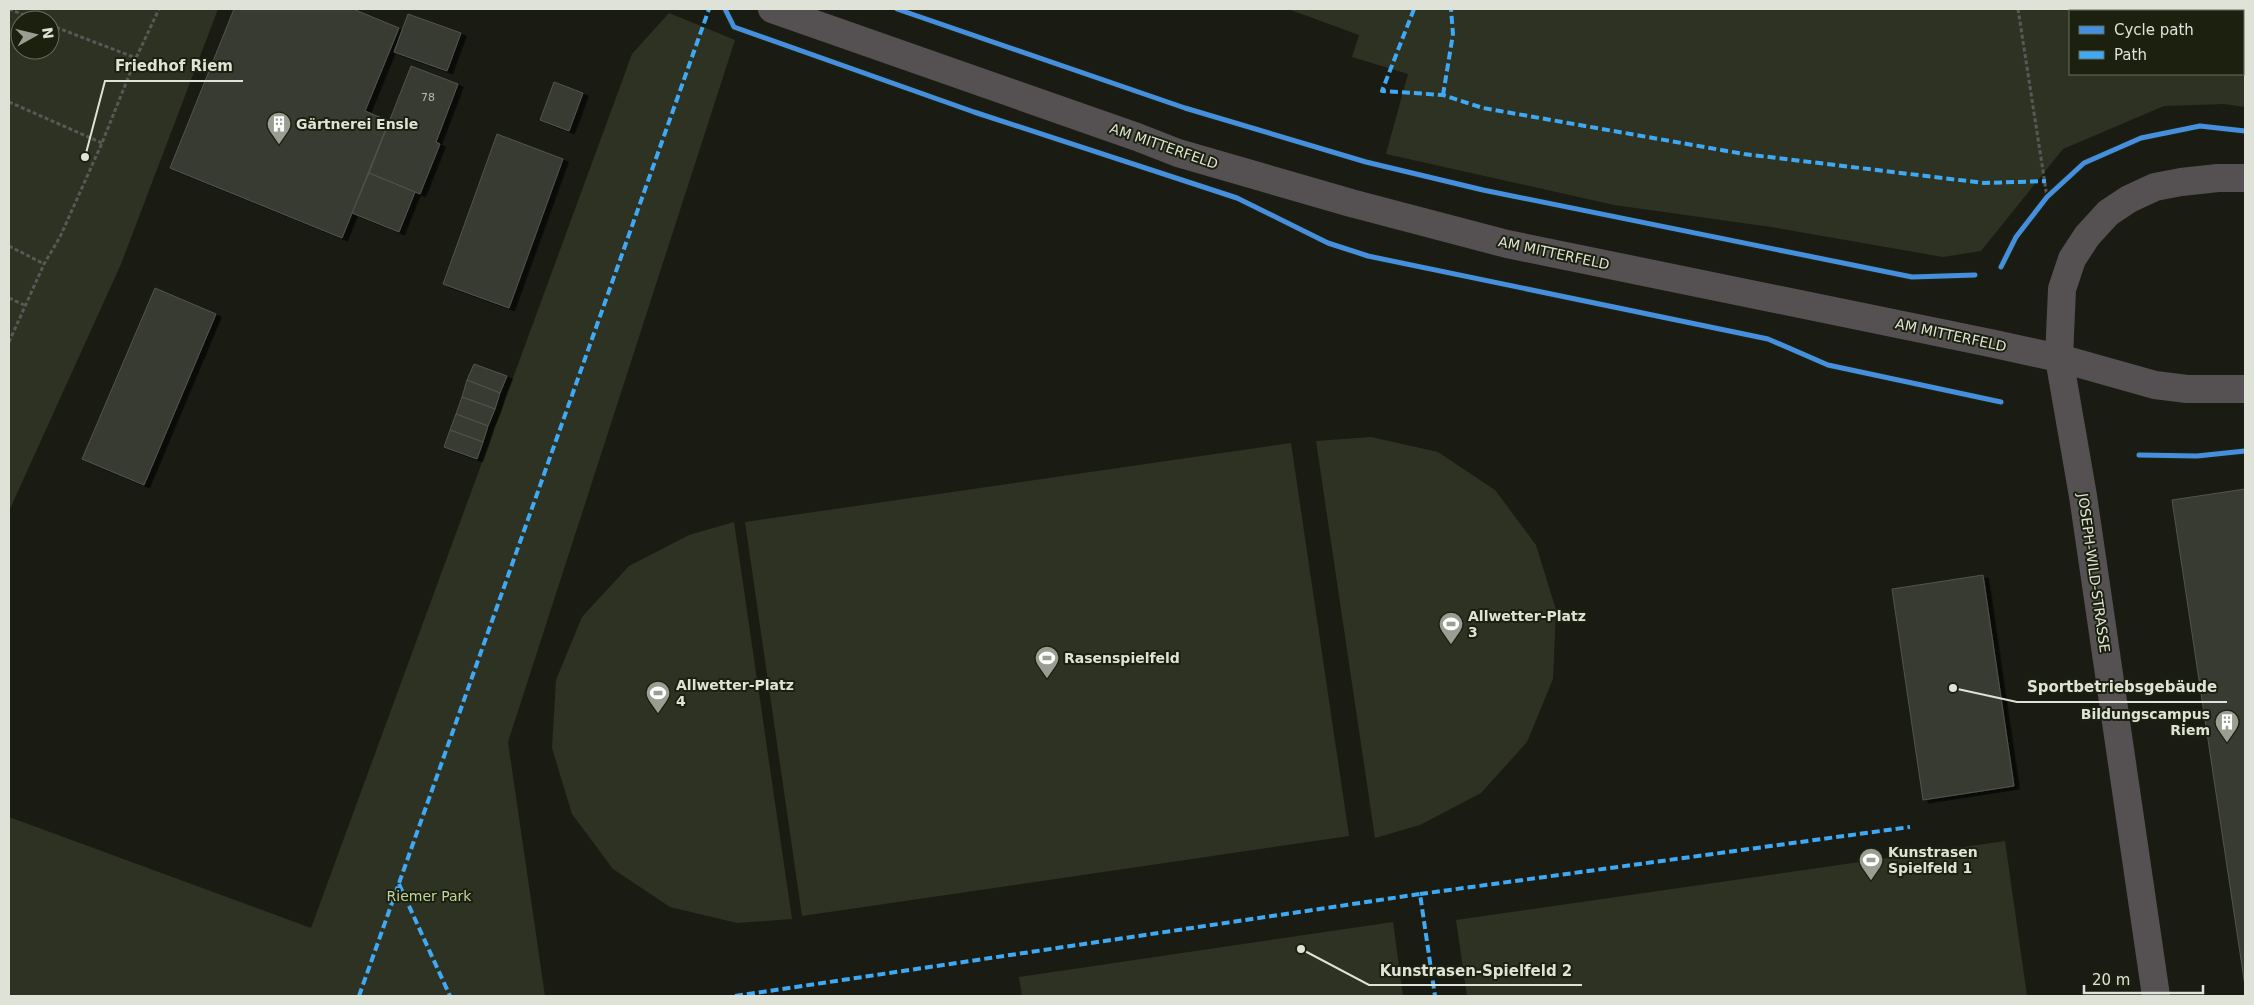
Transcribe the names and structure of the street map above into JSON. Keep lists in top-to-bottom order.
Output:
{
  "streets": {
    "street": ["AM MITTERFELD", "JOSEPH-WILD-STRASSE"]
  },
  "crossings": [
    ["AM MITTERFELD", "JOSEPH-WILD-STRASSE"]
  ],
  "parks": ["Riemer Park"],
  "places": {
    "building": ["Gärtnerei Ensle", "Bildungscampus Riem"],
    "other": ["Friedhof Riem", "Sportbetriebsgebäude", "Kunstrasen-Spielfeld 2"],
    "sports": [
      "Allwetter-Platz 3",
      "Rasenspielfeld",
      "Allwetter-Platz 4",
      "Kunstrasen Spielfeld 1"
    ]
  },
  "house_numbers": ["78"],
  "legend": ["Cycle path", "Path"],
  "scale_bar": "20 m",
  "north": "right"
}
